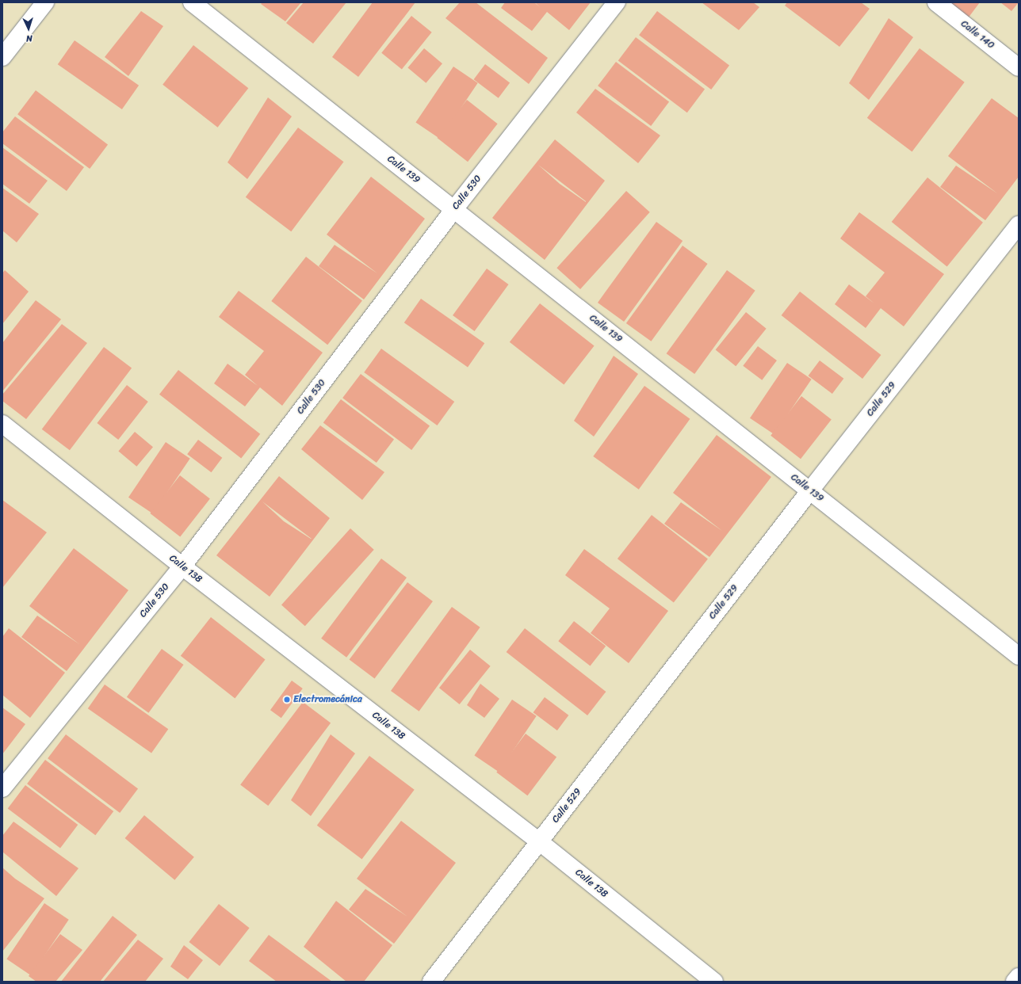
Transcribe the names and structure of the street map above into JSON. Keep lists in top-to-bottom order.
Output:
{
  "streets": {
    "street": [
      "Calle 140",
      "Calle 139",
      "Calle 530",
      "Calle 529",
      "Calle 138"
    ]
  },
  "crossings": [
    ["Calle 139", "Calle 530"],
    ["Calle 139", "Calle 529"],
    ["Calle 530", "Calle 138"],
    ["Calle 529", "Calle 138"]
  ],
  "places": ["Electromecánica"],
  "north": "bottom"
}
